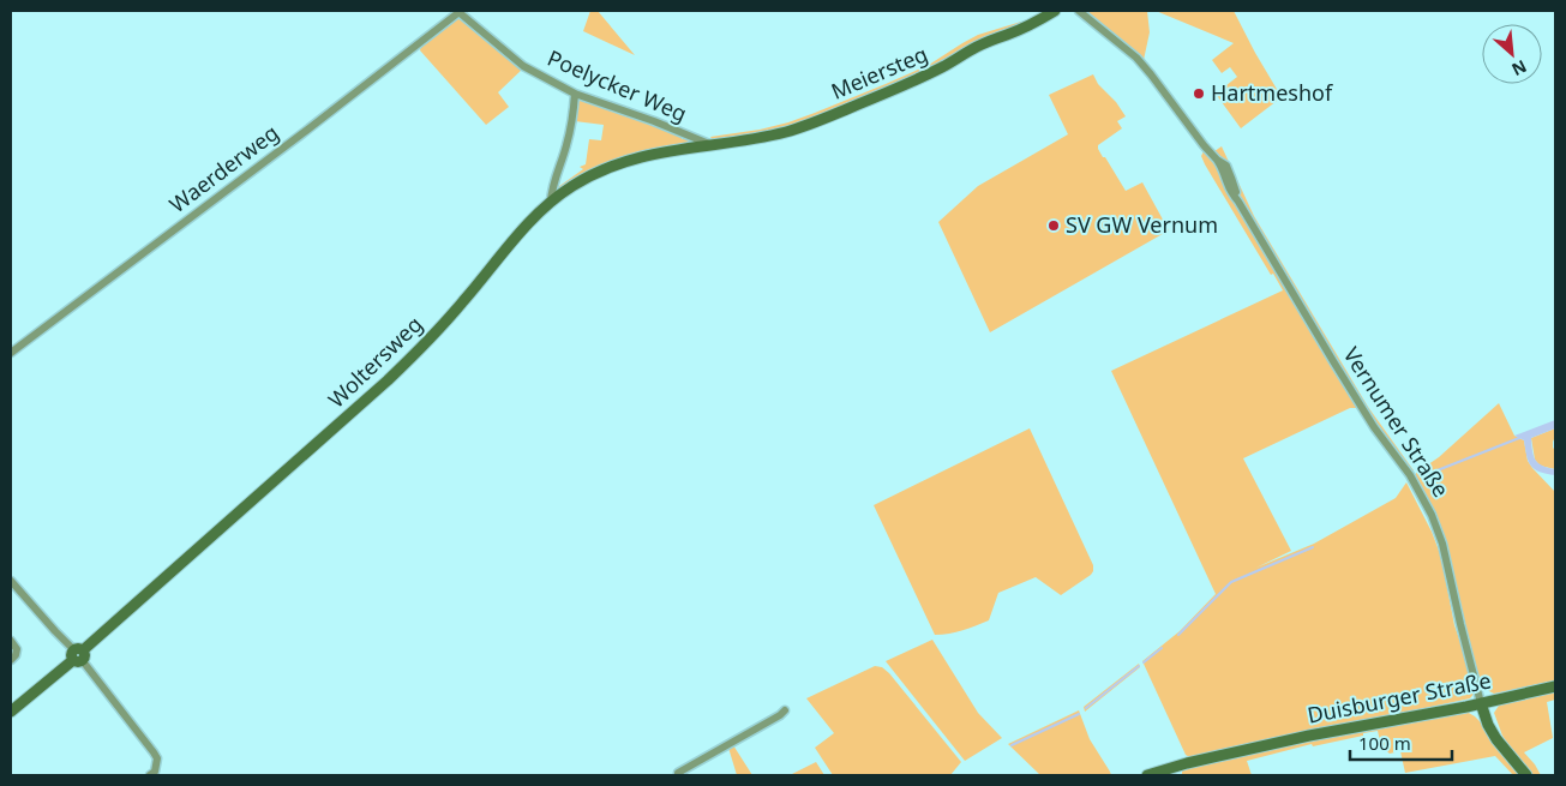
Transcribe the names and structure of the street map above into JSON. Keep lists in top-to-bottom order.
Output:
{
  "streets": {
    "street": [
      "Meiersteg",
      "Poelycker Weg",
      "Waerderweg",
      "Woltersweg",
      "Vernumer Straße",
      "Duisburger Straße"
    ]
  },
  "crossings": [
    ["Meiersteg", "Poelycker Weg"],
    ["Meiersteg", "Woltersweg"],
    ["Poelycker Weg", "Waerderweg"],
    ["Poelycker Weg", "Woltersweg"],
    ["Vernumer Straße", "Duisburger Straße"]
  ],
  "places": ["Hartmeshof", "SV GW Vernum"],
  "scale_bar": "100 m",
  "north": "bottom right"
}
